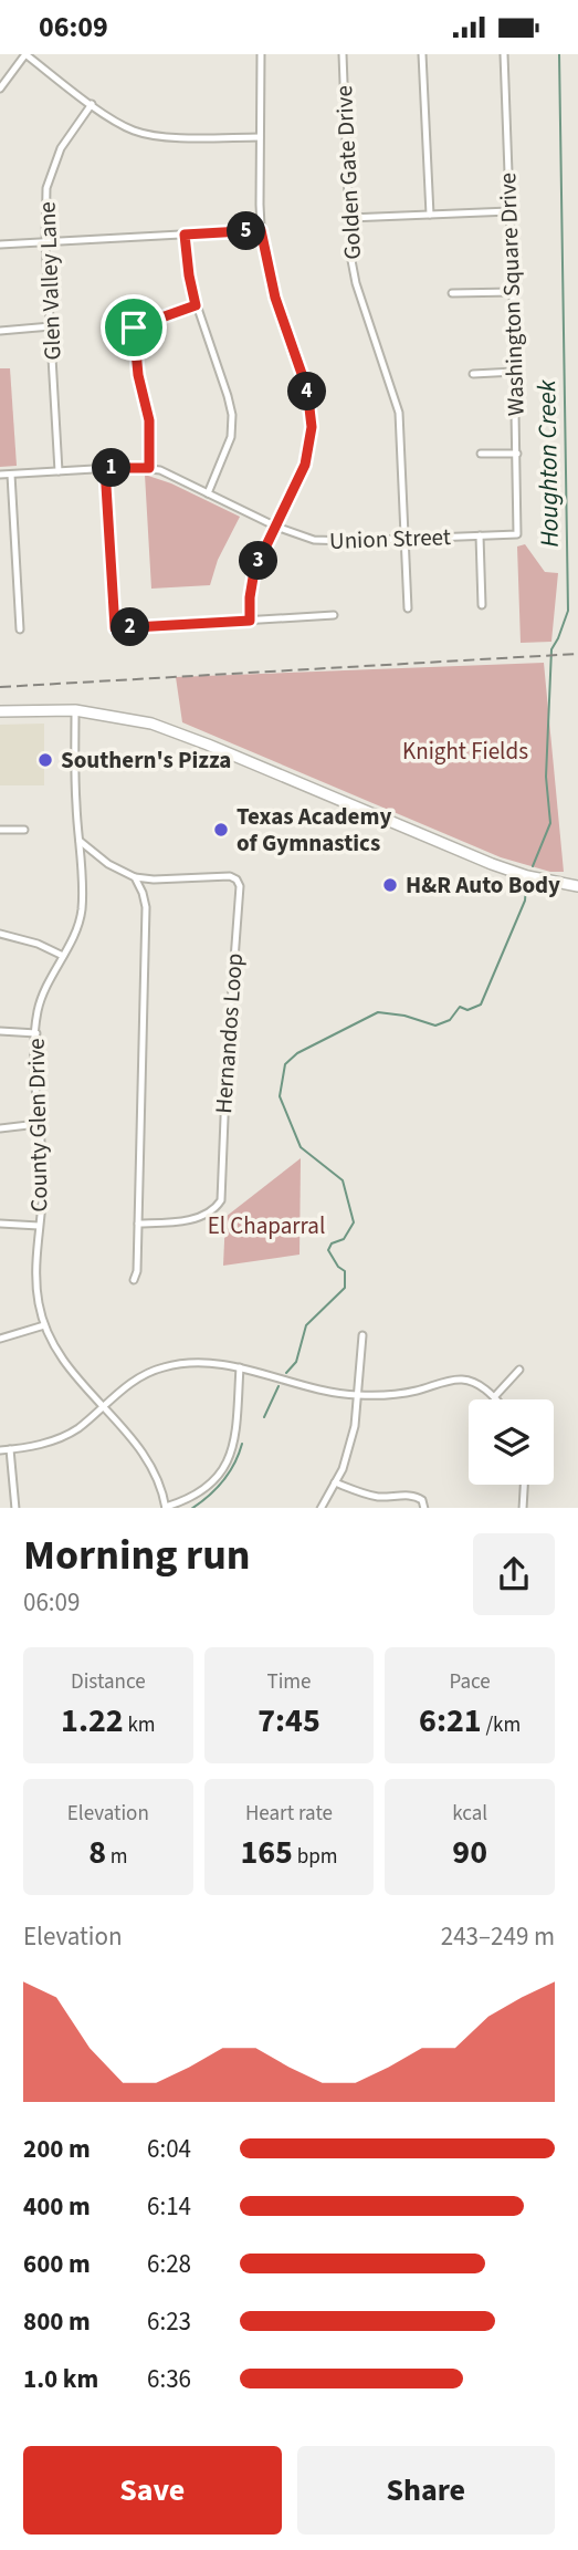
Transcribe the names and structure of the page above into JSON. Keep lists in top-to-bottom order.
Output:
{
  "streets": {
    "street": [
      "Golden Gate Drive",
      "Glen Valley Lane",
      "Washington Square Drive",
      "Union Street",
      "Hernandos Loop",
      "County Glen Drive"
    ]
  },
  "crossings": [
    ["Golden Gate Drive", "Union Street"],
    ["Glen Valley Lane", "Union Street"],
    ["Washington Square Drive", "Union Street"],
    ["Hernandos Loop", "County Glen Drive"]
  ],
  "water": ["Houghton Creek"],
  "parks": ["Knight Fields", "El Chaparral"],
  "places": ["Southern's Pizza", "Texas Academy of Gymnastics", "H&R Auto Body"],
  "page": {
    "status": "06:09",
    "pins": [
      "5",
      "4",
      "1",
      "3",
      "2"
    ],
    "heading": ["Morning run", "06:09"],
    "stats": [
      ["Distance", "1.22 km"],
      ["Time", "7:45"],
      ["Pace", "6:21 /km"],
      ["Elevation", "8 m"],
      ["Heart rate", "165 bpm"],
      ["kcal", "90"]
    ],
    "chart": ["Elevation", "243–249 m"],
    "list": [
      {
        "name": "200 m",
        "note": "6:04"
      },
      {
        "name": "400 m",
        "note": "6:14"
      },
      {
        "name": "600 m",
        "note": "6:28"
      },
      {
        "name": "800 m",
        "note": "6:23"
      },
      {
        "name": "1.0 km",
        "note": "6:36"
      }
    ],
    "buttons": ["Save", "Share"]
  }
}
